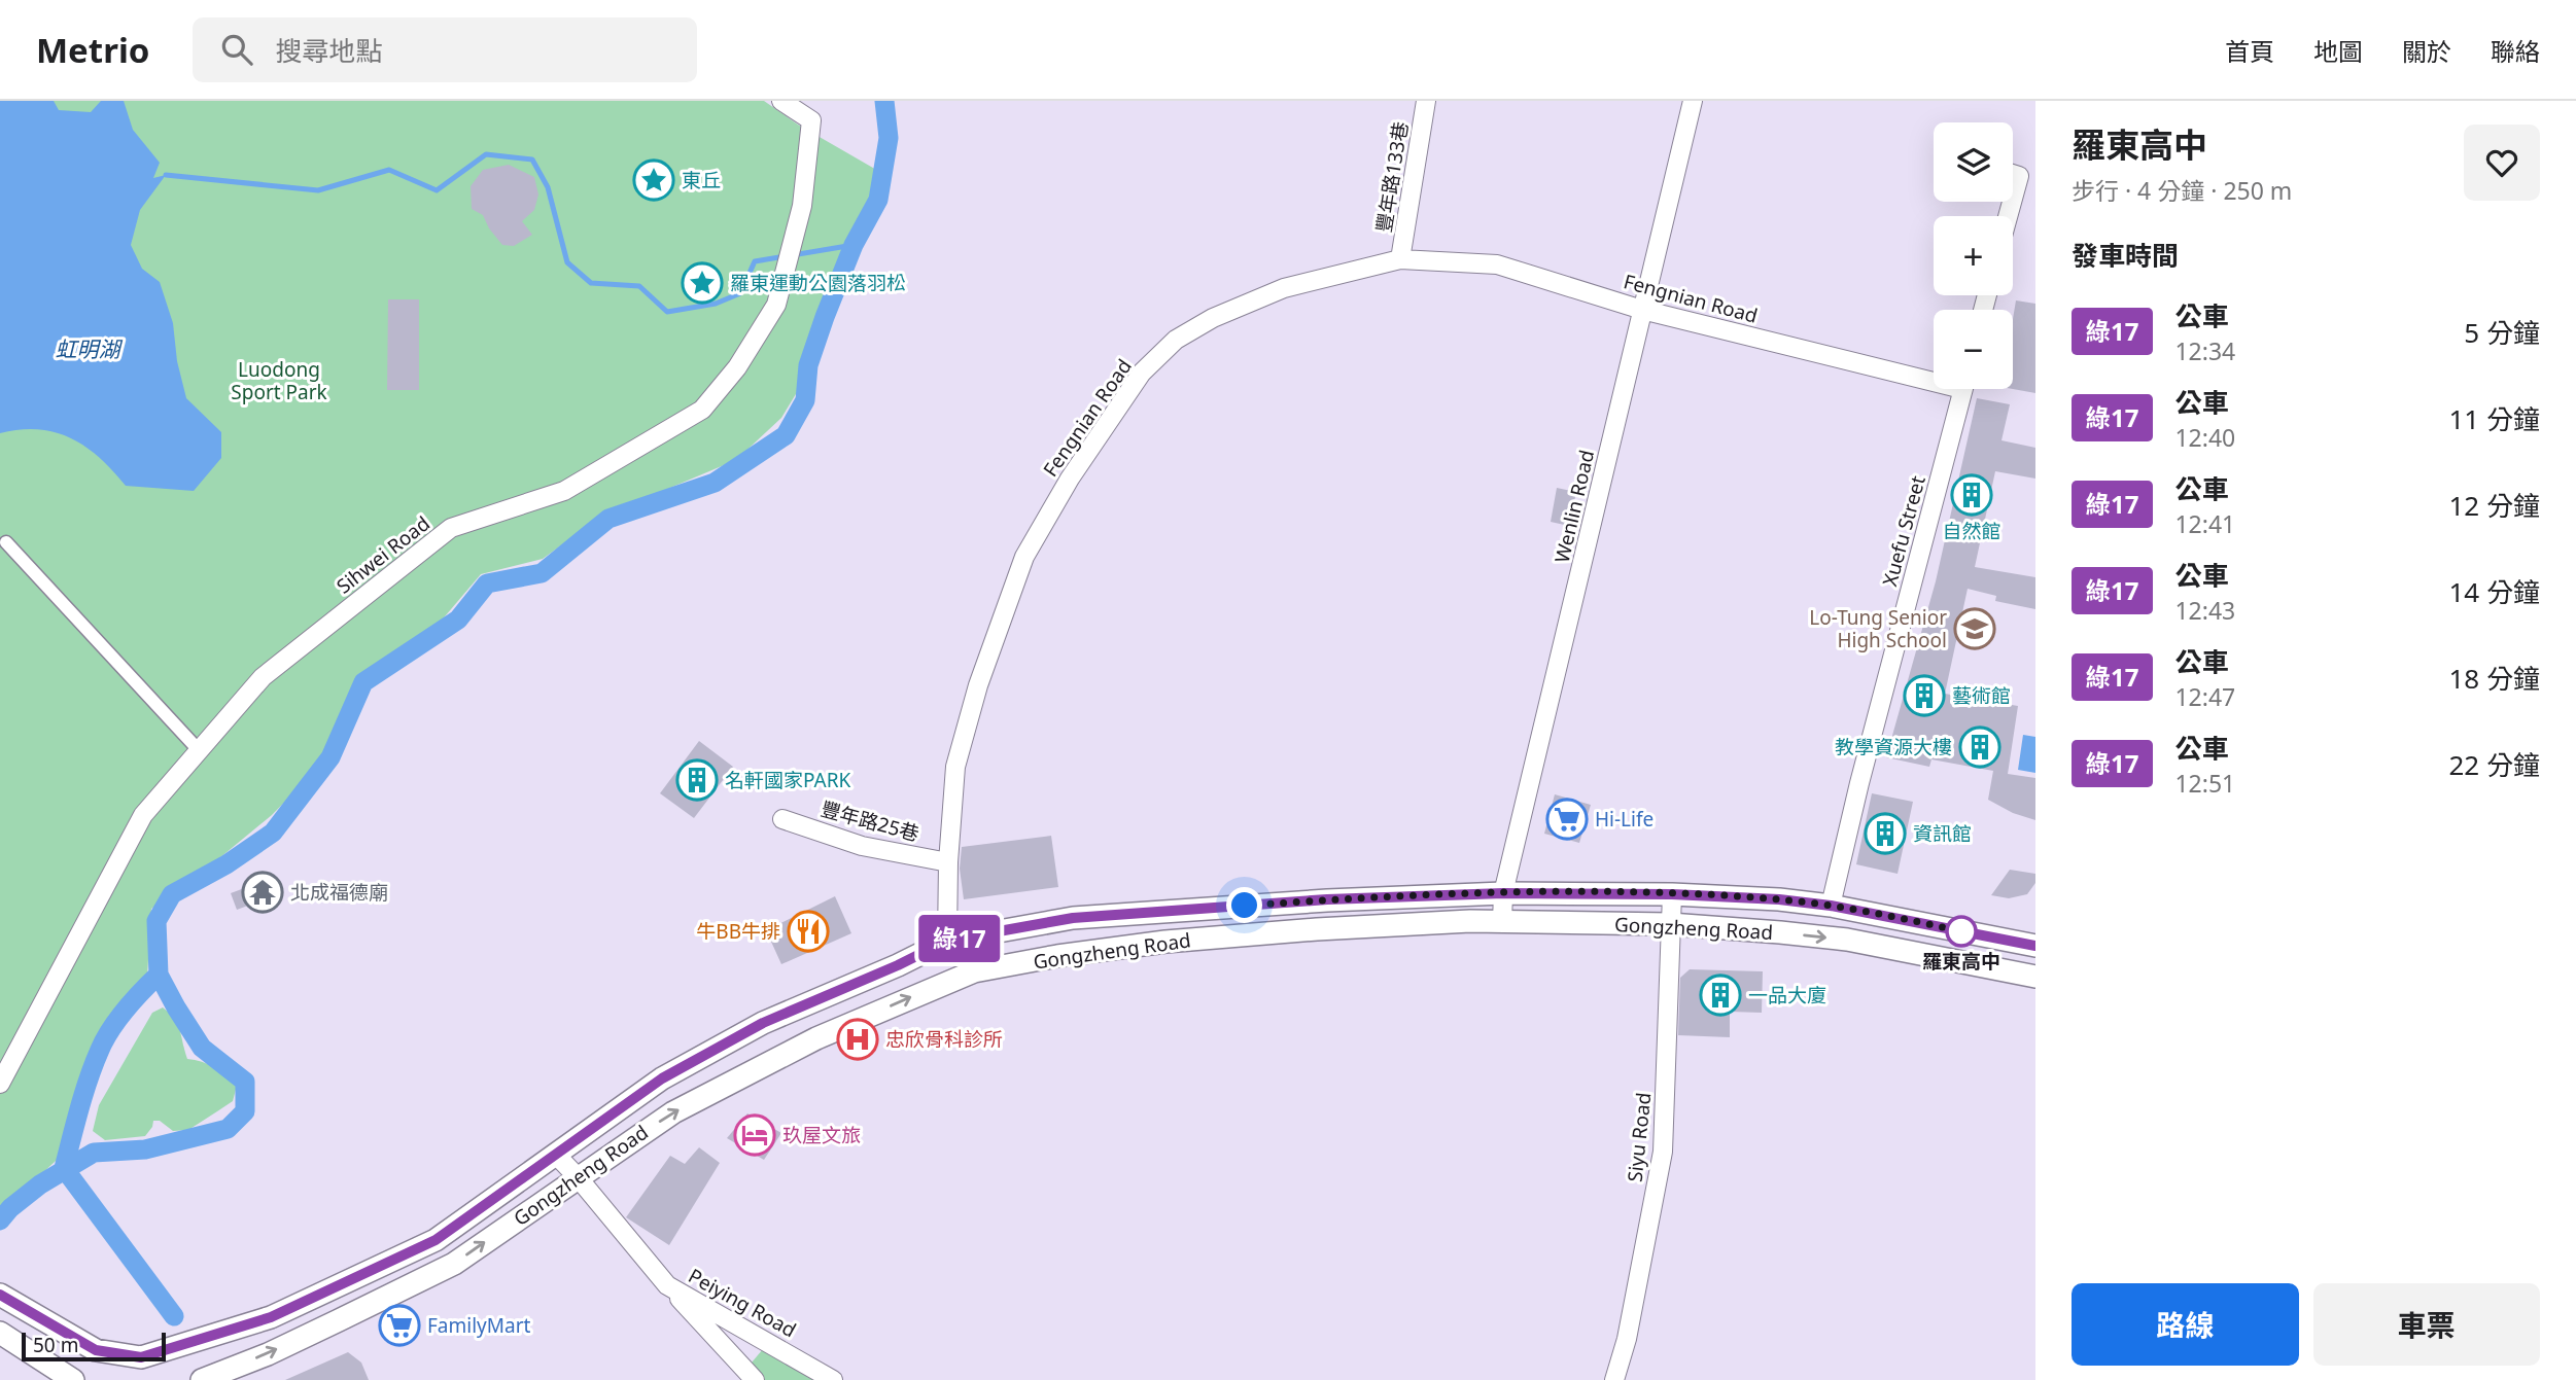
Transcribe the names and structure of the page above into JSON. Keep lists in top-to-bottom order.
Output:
{
  "streets": {
    "street": [
      "豐年路133巷",
      "Fengnian Road",
      "Wenlin Road",
      "Xuefu Street",
      "Sihwei Road",
      "豐年路25巷",
      "Gongzheng Road",
      "Siyu Road",
      "Peiying Road"
    ]
  },
  "crossings": [
    ["豐年路133巷", "Fengnian Road"],
    ["Fengnian Road", "Wenlin Road"],
    ["Fengnian Road", "豐年路25巷"],
    ["Fengnian Road", "Gongzheng Road"],
    ["Wenlin Road", "Gongzheng Road"],
    ["Xuefu Street", "Gongzheng Road"],
    ["Gongzheng Road", "Siyu Road"],
    ["Gongzheng Road", "Peiying Road"]
  ],
  "water": ["虹明湖"],
  "parks": ["Luodong Sport Park"],
  "places": {
    "place": ["東丘", "羅東運動公園落羽松"],
    "building": [
      "自然館",
      "藝術館",
      "教學資源大樓",
      "名軒國家PARK",
      "資訊館",
      "一品大廈"
    ],
    "school or university": ["Lo-Tung Senior High School"],
    "supermarket": ["Hi-Life", "FamilyMart"],
    "temple": ["北成福德廟"],
    "restaurant": ["牛BB牛排"],
    "other": ["羅東高中"],
    "hospital": ["忠欣骨科診所"],
    "hotel": ["玖屋文旅"]
  },
  "lines": ["bus line 綠17"],
  "scale_bar": "50 m",
  "page": {
    "header": "Metrio",
    "search": "搜尋地點",
    "nav": [
      "首頁",
      "地圖",
      "關於",
      "聯絡"
    ],
    "on_map": "綠17",
    "heading": [
      ["羅東高中", "步行 · 4 分鐘 · 250 m"],
      "發車時間"
    ],
    "map_buttons": ["+", "−"],
    "list": [
      {
        "mark": "綠17",
        "name": "公車",
        "note": "12:34",
        "value": "5 分鐘"
      },
      {
        "mark": "綠17",
        "name": "公車",
        "note": "12:40",
        "value": "11 分鐘"
      },
      {
        "mark": "綠17",
        "name": "公車",
        "note": "12:41",
        "value": "12 分鐘"
      },
      {
        "mark": "綠17",
        "name": "公車",
        "note": "12:43",
        "value": "14 分鐘"
      },
      {
        "mark": "綠17",
        "name": "公車",
        "note": "12:47",
        "value": "18 分鐘"
      },
      {
        "mark": "綠17",
        "name": "公車",
        "note": "12:51",
        "value": "22 分鐘"
      }
    ],
    "buttons": ["路線", "車票"],
    "scale": "50 m"
  }
}
